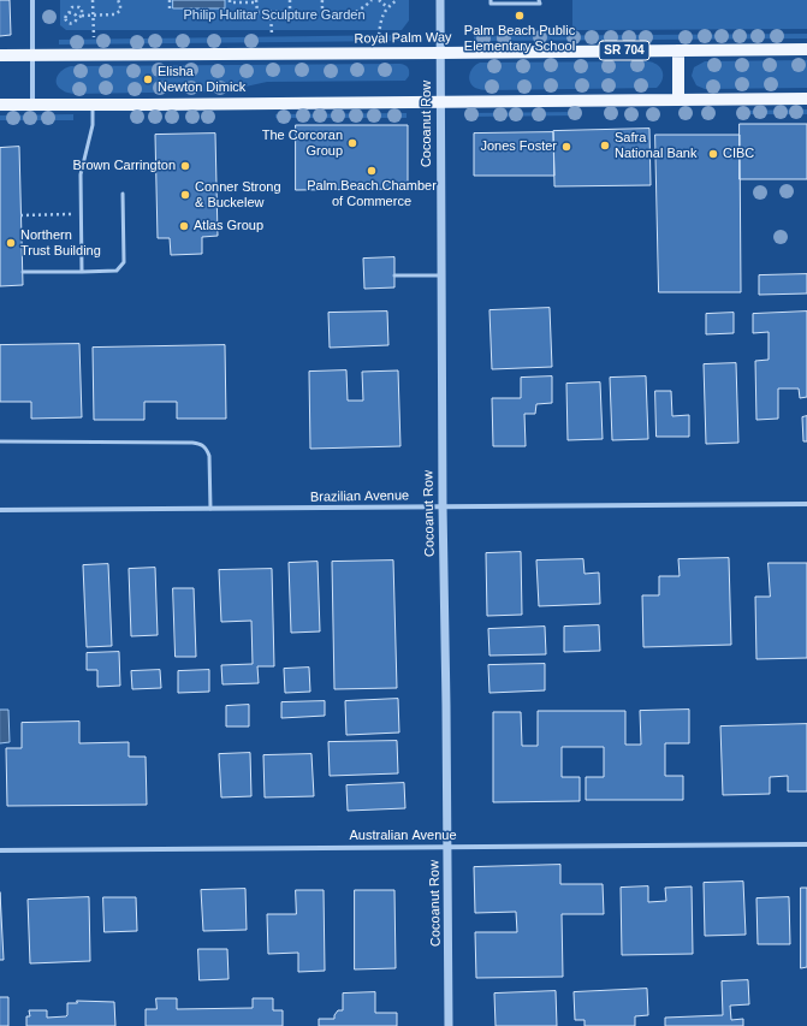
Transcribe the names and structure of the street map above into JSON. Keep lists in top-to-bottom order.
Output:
{
  "streets": {
    "main road": ["Royal Palm Way", "SR 704"],
    "street": ["Cocoanut Row", "Brazilian Avenue", "Australian Avenue"]
  },
  "crossings": [
    ["Royal Palm Way", "Cocoanut Row"],
    ["Cocoanut Row", "Brazilian Avenue"],
    ["Cocoanut Row", "Australian Avenue"]
  ],
  "parks": ["Philip Hulitar Sculpture Garden"],
  "places": [
    "Palm Beach Public Elementary School",
    "Elisha Newton Dimick",
    "The Corcoran Group",
    "Safra National Bank",
    "Jones Foster",
    "CIBC",
    "Brown Carrington",
    "Palm Beach Chamber of Commerce",
    "Conner Strong & Buckelew",
    "Atlas Group",
    "Northern Trust Building"
  ]
}
